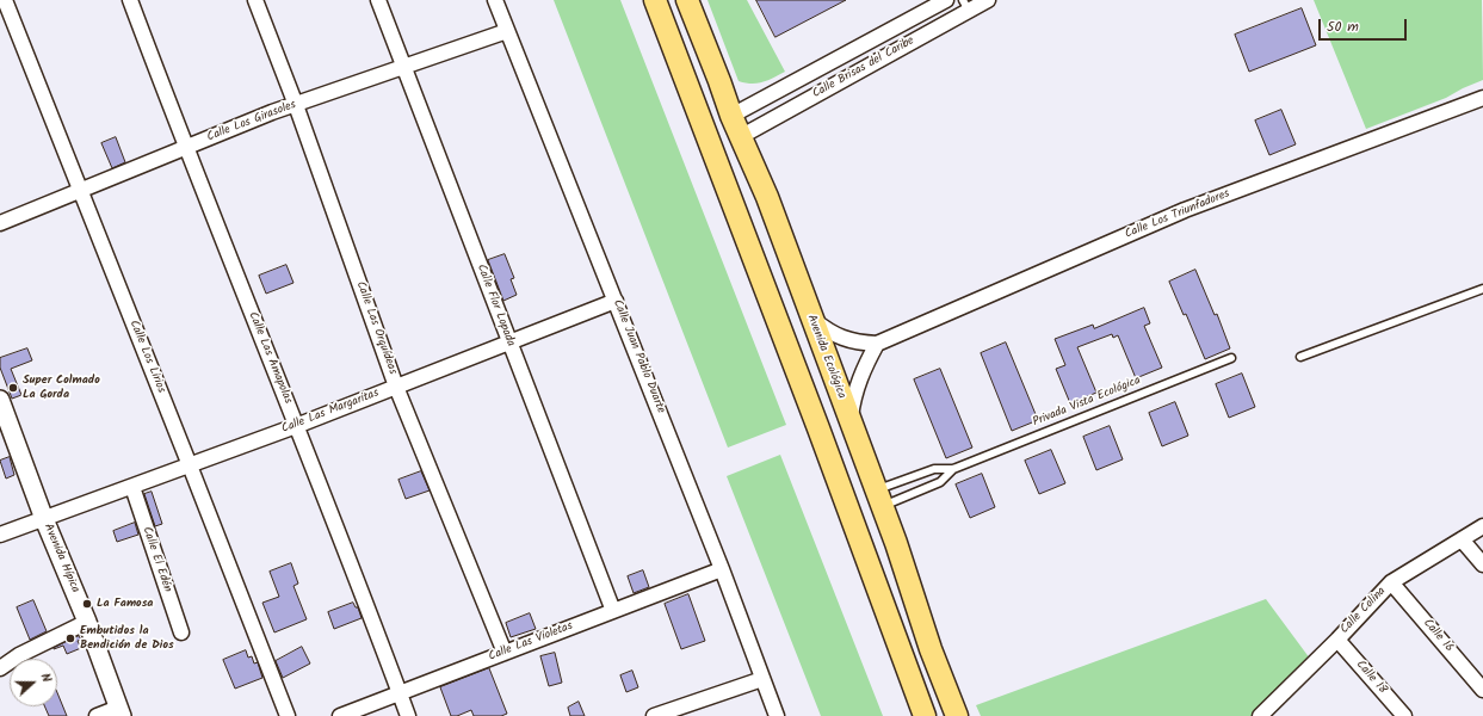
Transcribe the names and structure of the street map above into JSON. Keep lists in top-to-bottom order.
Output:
{
  "streets": {
    "main road": ["Avenida Ecológica"],
    "street": [
      "Calle Brisas del Caribe",
      "Calle Los Girasoles",
      "Calle Los Triunfadores",
      "Calle Flor Lopada",
      "Calle Las Orquídeas",
      "Calle Los Lirios",
      "Calle Juan Pablo Duarte",
      "Calle Las Amapolas",
      "Calle Las Margaritas",
      "Avenida Hípica",
      "Calle El Edén",
      "Calle Colina",
      "Calle 16",
      "Calle Las Violetas",
      "Calle 18"
    ],
    "lane": ["Privada Vista Ecológica"]
  },
  "crossings": [
    ["Calle Brisas del Caribe", "Avenida Ecológica"],
    ["Calle Los Girasoles", "Calle Flor Lopada"],
    ["Calle Los Girasoles", "Calle Las Orquídeas"],
    ["Calle Los Girasoles", "Calle Los Lirios"],
    ["Calle Los Girasoles", "Calle Juan Pablo Duarte"],
    ["Calle Los Girasoles", "Calle Las Amapolas"],
    ["Calle Los Triunfadores", "Avenida Ecológica"],
    ["Calle Flor Lopada", "Calle Las Margaritas"],
    ["Calle Flor Lopada", "Calle Las Violetas"],
    ["Calle Las Orquídeas", "Calle Las Margaritas"],
    ["Calle Las Orquídeas", "Calle Las Violetas"],
    ["Calle Los Lirios", "Calle Las Margaritas"],
    ["Calle Juan Pablo Duarte", "Calle Las Margaritas"],
    ["Calle Juan Pablo Duarte", "Calle Las Violetas"],
    ["Avenida Ecológica", "Privada Vista Ecológica"],
    ["Calle Las Amapolas", "Calle Las Margaritas"],
    ["Calle Las Amapolas", "Calle Las Violetas"],
    ["Calle Las Margaritas", "Avenida Hípica"],
    ["Calle Las Margaritas", "Calle El Edén"],
    ["Calle Colina", "Calle 16"],
    ["Calle Colina", "Calle 18"]
  ],
  "places": ["Super Colmado La Gorda", "La Famosa", "Embutidos la Bendición de Dios"],
  "scale_bar": "50 m",
  "north": "right"
}
